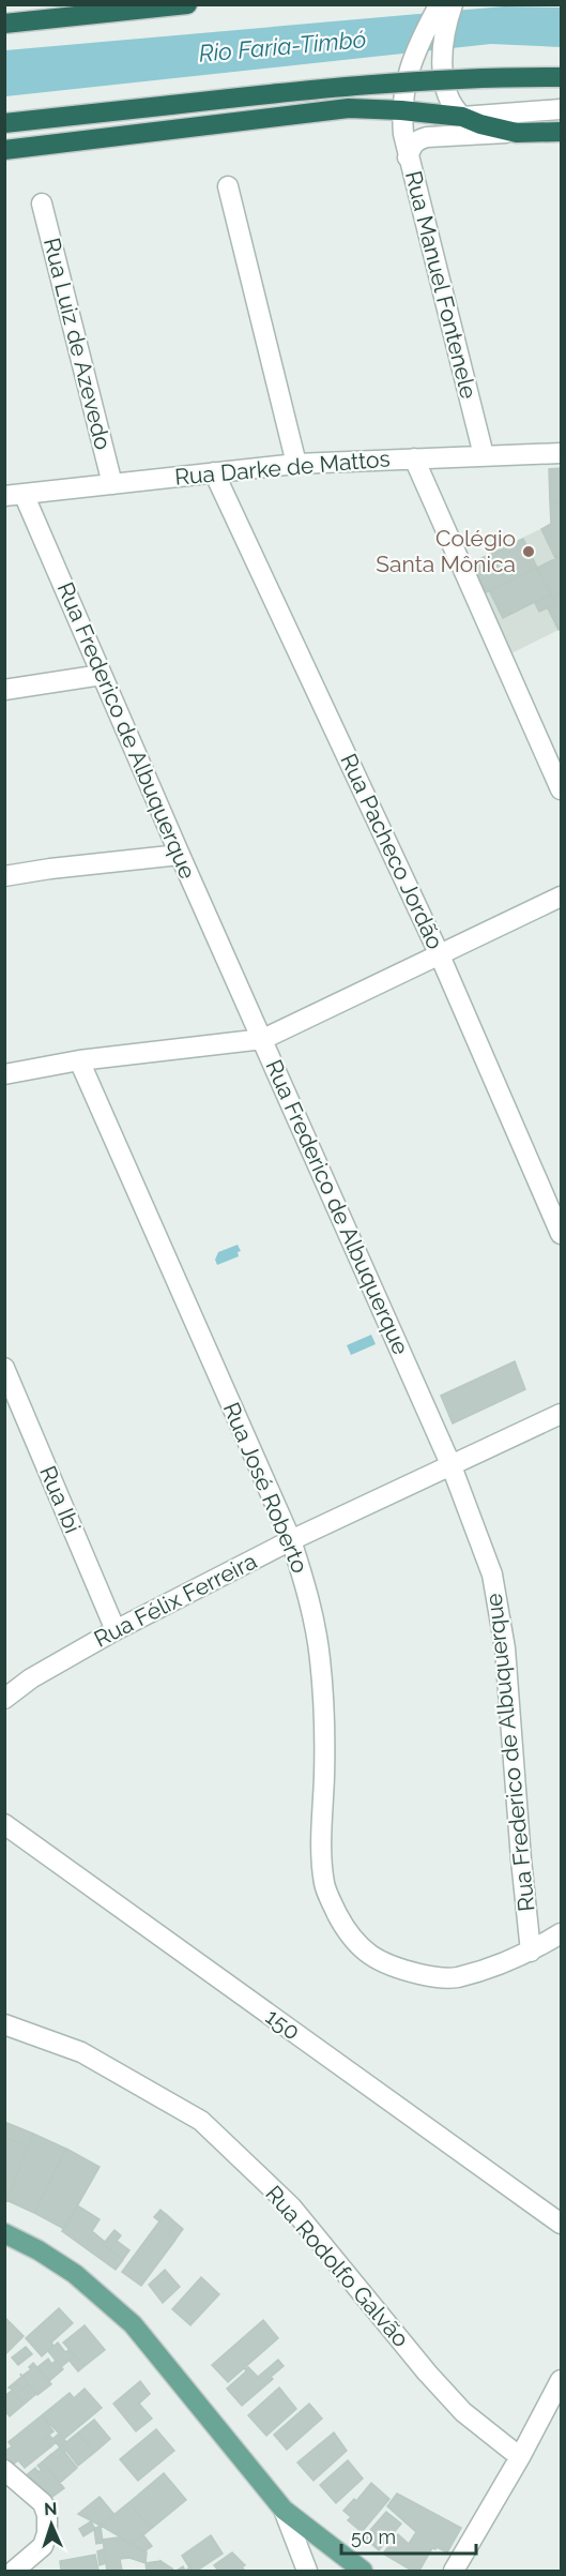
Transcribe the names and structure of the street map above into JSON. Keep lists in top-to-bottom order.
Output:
{
  "streets": {
    "street": [
      "Rua Manuel Fontenele",
      "Rua Luiz de Azevedo",
      "Rua Darke de Mattos",
      "Rua Frederico de Albuquerque",
      "Rua Pacheco Jordão",
      "Rua José Roberto",
      "Rua Ibi",
      "Rua Félix Ferreira",
      "150",
      "Rua Rodolfo Galvão"
    ]
  },
  "crossings": [
    ["Rua Manuel Fontenele", "Rua Darke de Mattos"],
    ["Rua Luiz de Azevedo", "Rua Darke de Mattos"],
    ["Rua Darke de Mattos", "Rua Frederico de Albuquerque"],
    ["Rua Darke de Mattos", "Rua Pacheco Jordão"],
    ["Rua Frederico de Albuquerque", "Rua José Roberto"],
    ["Rua Frederico de Albuquerque", "Rua Félix Ferreira"],
    ["Rua José Roberto", "Rua Félix Ferreira"],
    ["Rua Ibi", "Rua Félix Ferreira"]
  ],
  "water": ["Rio Faria-Timbó"],
  "places": ["Colégio Santa Mônica"],
  "scale_bar": "50 m",
  "north": "top"
}
